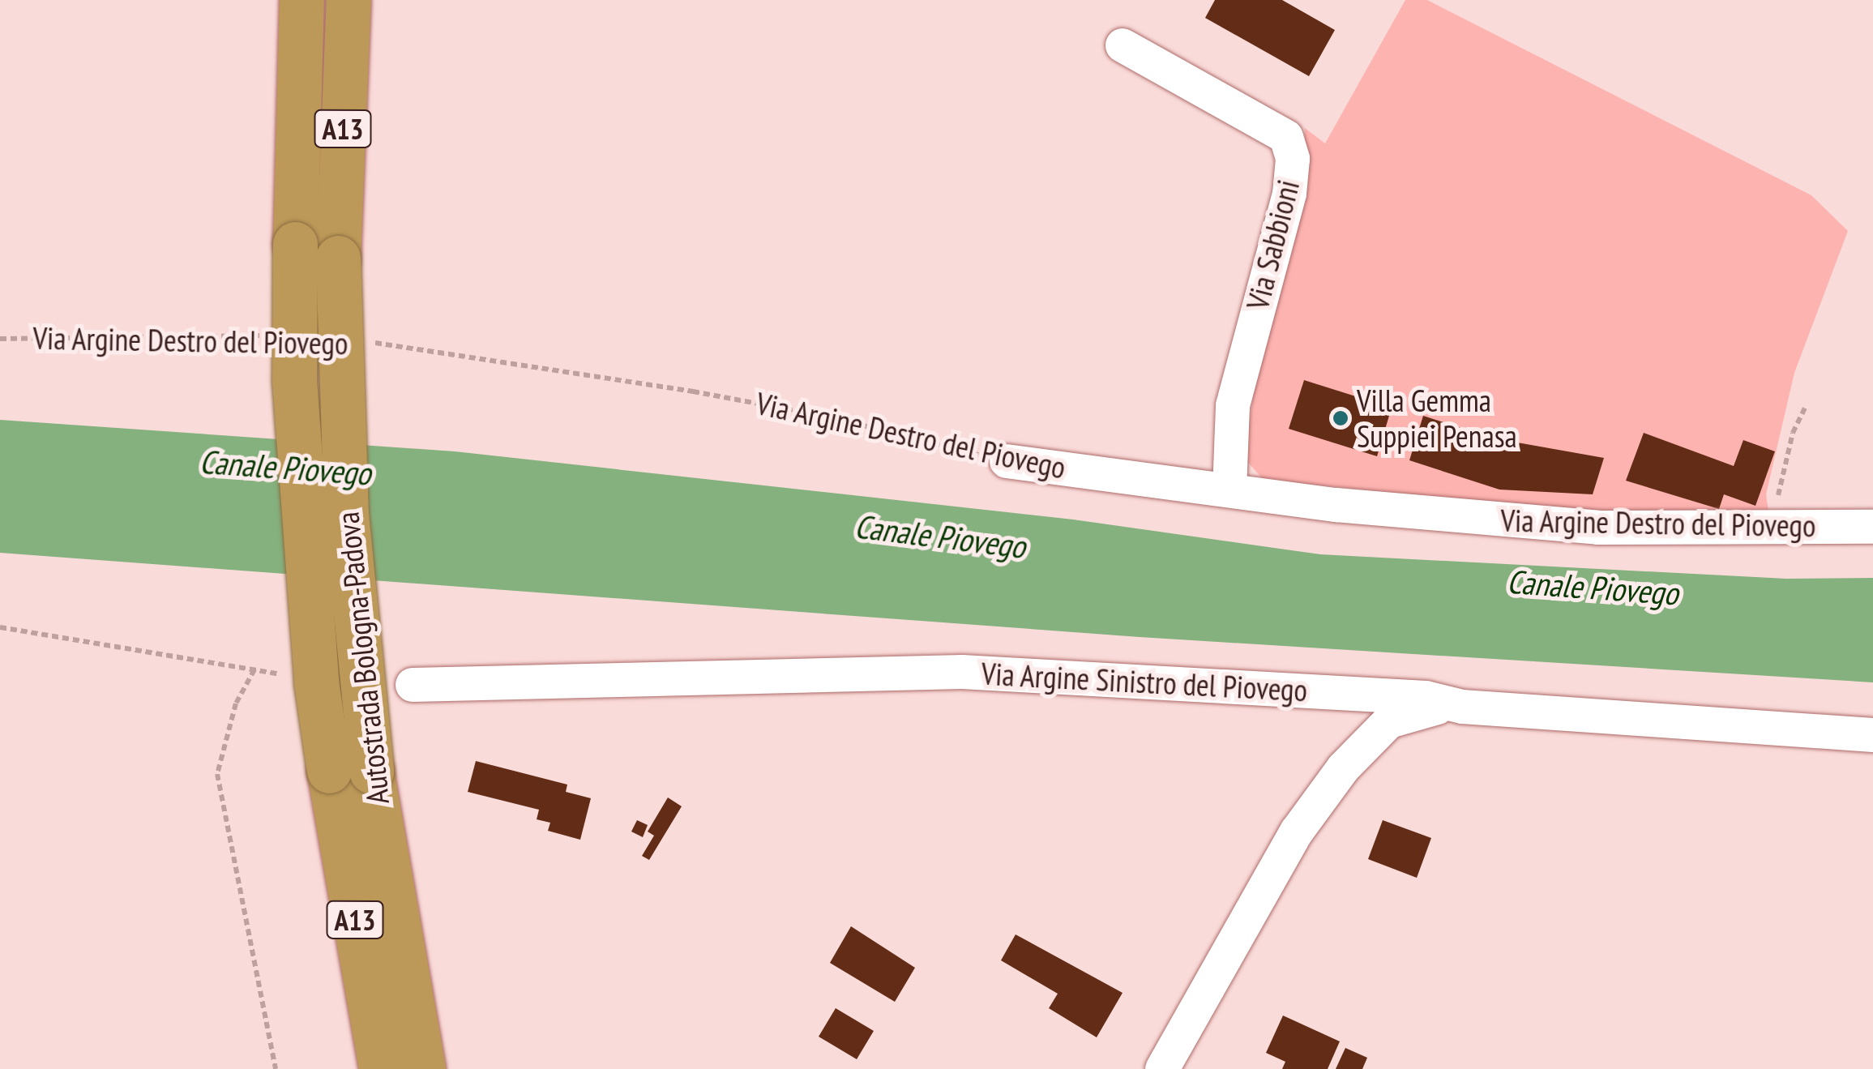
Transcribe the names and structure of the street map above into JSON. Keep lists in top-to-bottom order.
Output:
{
  "streets": {
    "highway": ["A13", "Autostrada Bologna-Padova"],
    "street": ["Via Sabbioni", "Via Argine Destro del Piovego", "Via Argine Sinistro del Piovego"]
  },
  "crossings": [
    ["Via Sabbioni", "Via Argine Destro del Piovego"]
  ],
  "water": ["Canale Piovego"],
  "places": ["Villa Gemma Suppiei Penasa"]
}
